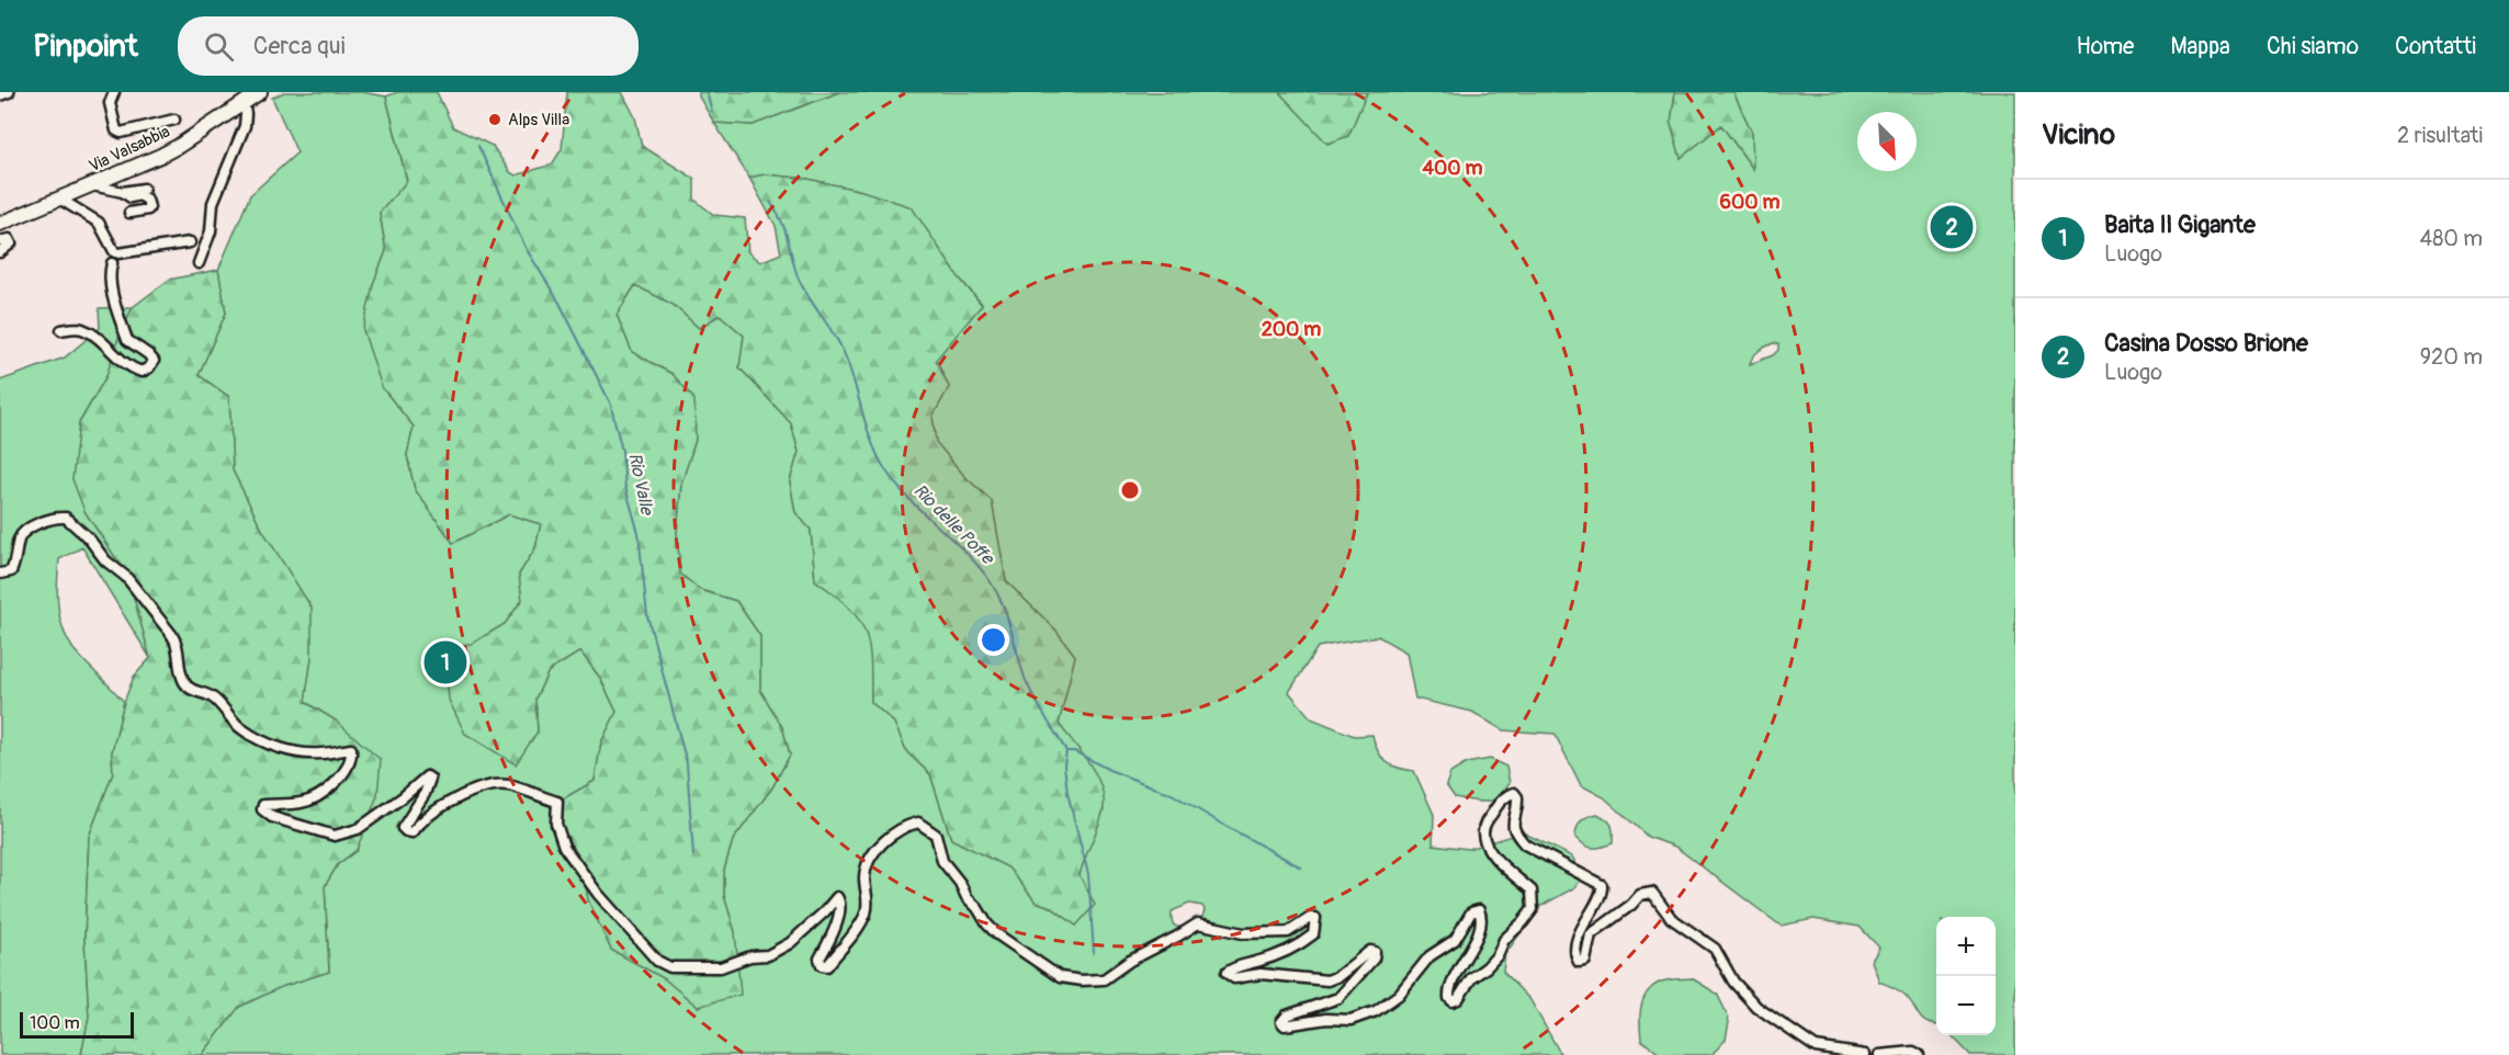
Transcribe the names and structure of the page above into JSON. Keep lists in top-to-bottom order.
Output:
{
  "streets": {
    "main road": ["Via Valsabbia"]
  },
  "water": ["Rio Valle", "Rio delle Poffe"],
  "places": ["Alps Villa"],
  "scale_bar": "100 m",
  "north": "bottom right",
  "page": {
    "header": "Pinpoint",
    "search": "Cerca qui",
    "nav": [
      "Home",
      "Mappa",
      "Chi siamo",
      "Contatti"
    ],
    "heading": ["Vicino", "2 risultati"],
    "list": [
      {
        "mark": "1",
        "name": "Baita Il Gigante",
        "note": "Luogo",
        "value": "480 m"
      },
      {
        "mark": "2",
        "name": "Casina Dosso Brione",
        "note": "Luogo",
        "value": "920 m"
      }
    ],
    "pins": ["2", "1"],
    "map_buttons": ["+", "−"],
    "scale": "100 m"
  },
  "rings": ["400 m", "600 m", "200 m"]
}
